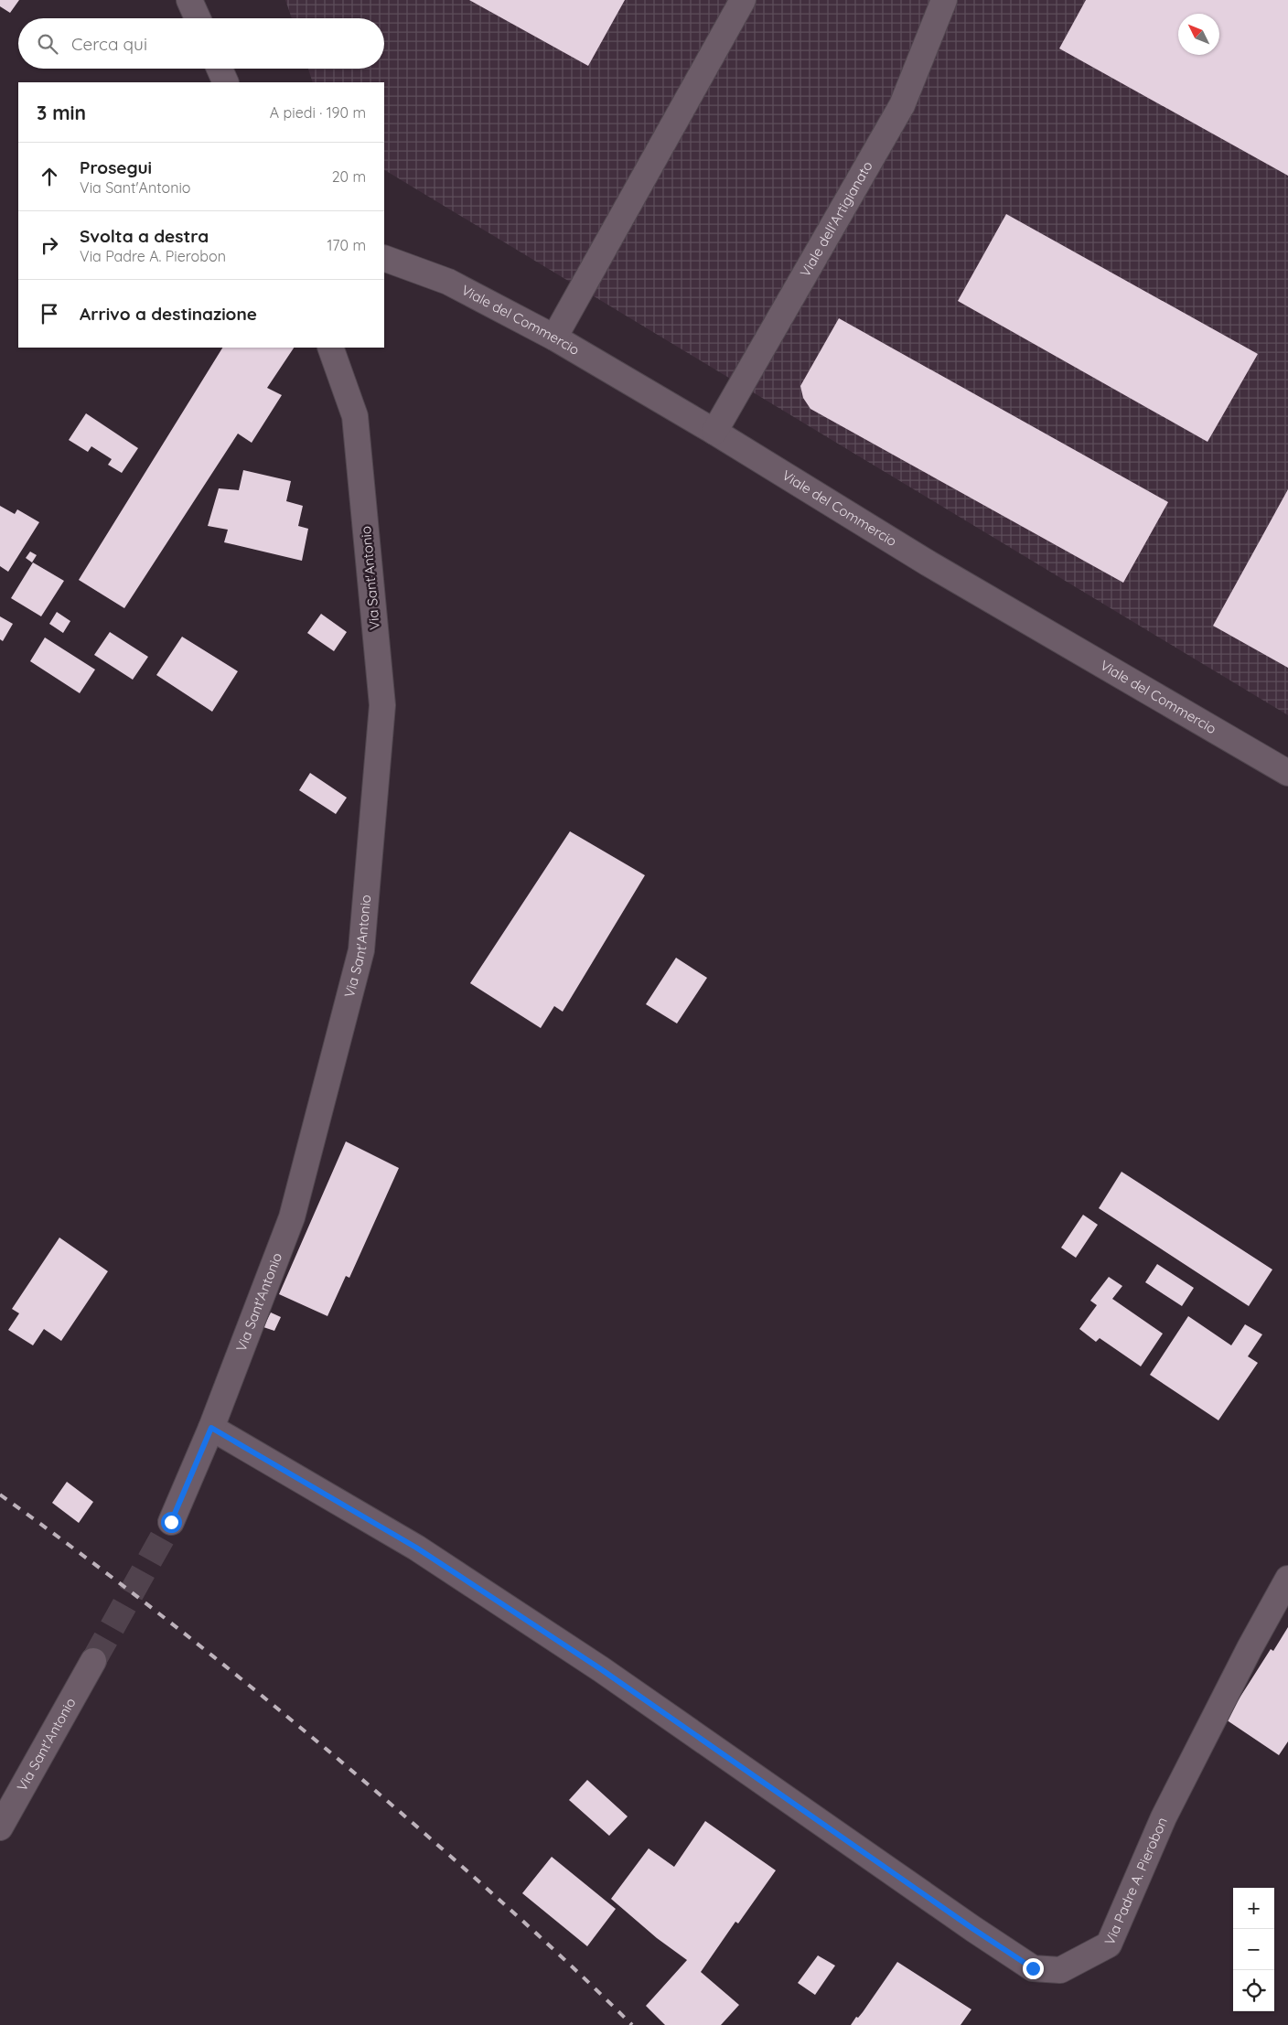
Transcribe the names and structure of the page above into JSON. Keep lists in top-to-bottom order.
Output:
{
  "streets": {
    "street": [
      "Viale dell'Artigianato",
      "Viale del Commercio",
      "Via Sant'Antonio",
      "Via Padre A. Pierobon"
    ]
  },
  "crossings": [
    ["Viale dell'Artigianato", "Viale del Commercio"],
    ["Via Sant'Antonio", "Via Padre A. Pierobon"]
  ],
  "north": "top left",
  "page": {
    "search": "Cerca qui",
    "heading": ["3 min", "A piedi · 190 m"],
    "list": [
      ["Prosegui", "Via Sant'Antonio", "20 m"],
      ["Svolta a destra", "Via Padre A. Pierobon", "170 m"],
      "Arrivo a destinazione"
    ],
    "map_buttons": ["+", "−"]
  }
}
